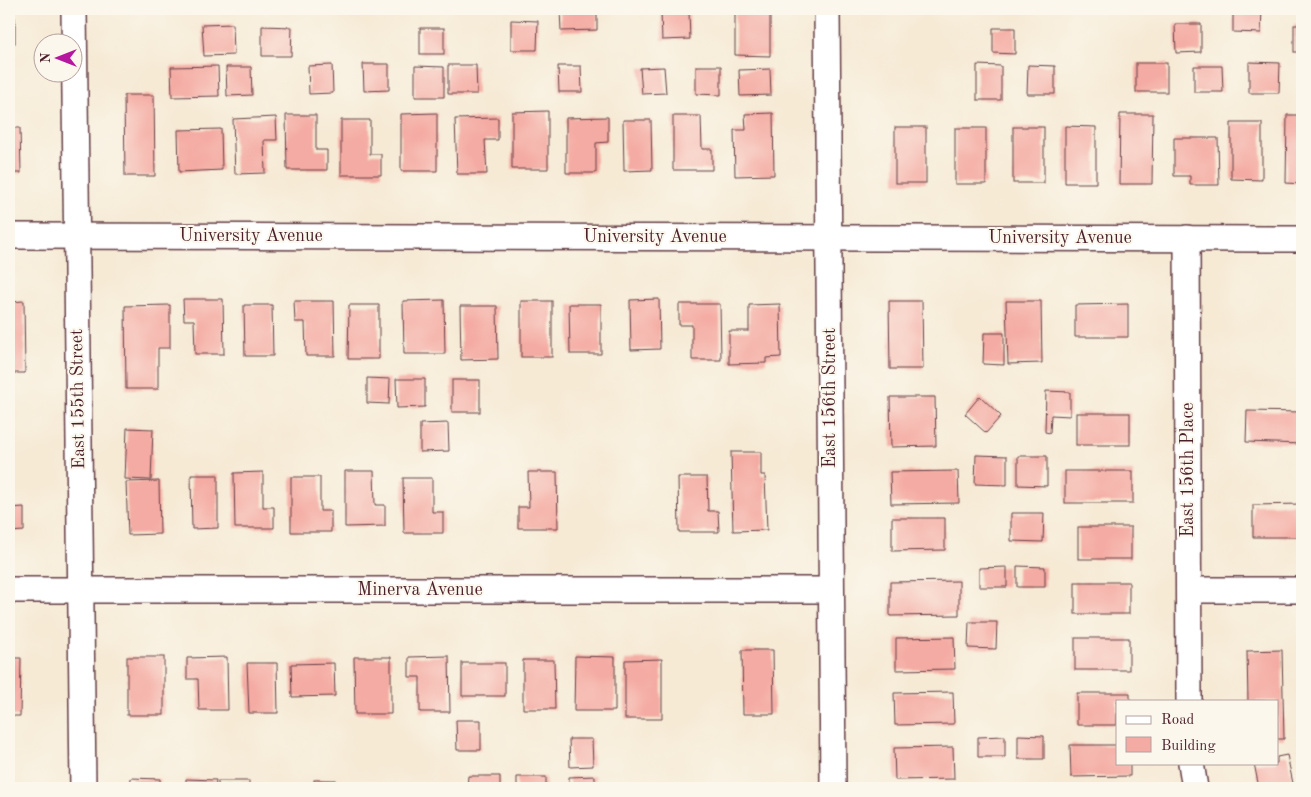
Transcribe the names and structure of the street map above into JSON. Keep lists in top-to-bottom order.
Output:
{
  "streets": {
    "street": [
      "University Avenue",
      "East 156th Street",
      "East 155th Street",
      "East 156th Place",
      "Minerva Avenue"
    ]
  },
  "crossings": [
    ["University Avenue", "East 156th Street"],
    ["University Avenue", "East 155th Street"],
    ["University Avenue", "East 156th Place"],
    ["East 156th Street", "Minerva Avenue"],
    ["East 155th Street", "Minerva Avenue"]
  ],
  "legend": ["Road", "Building"],
  "north": "left"
}
